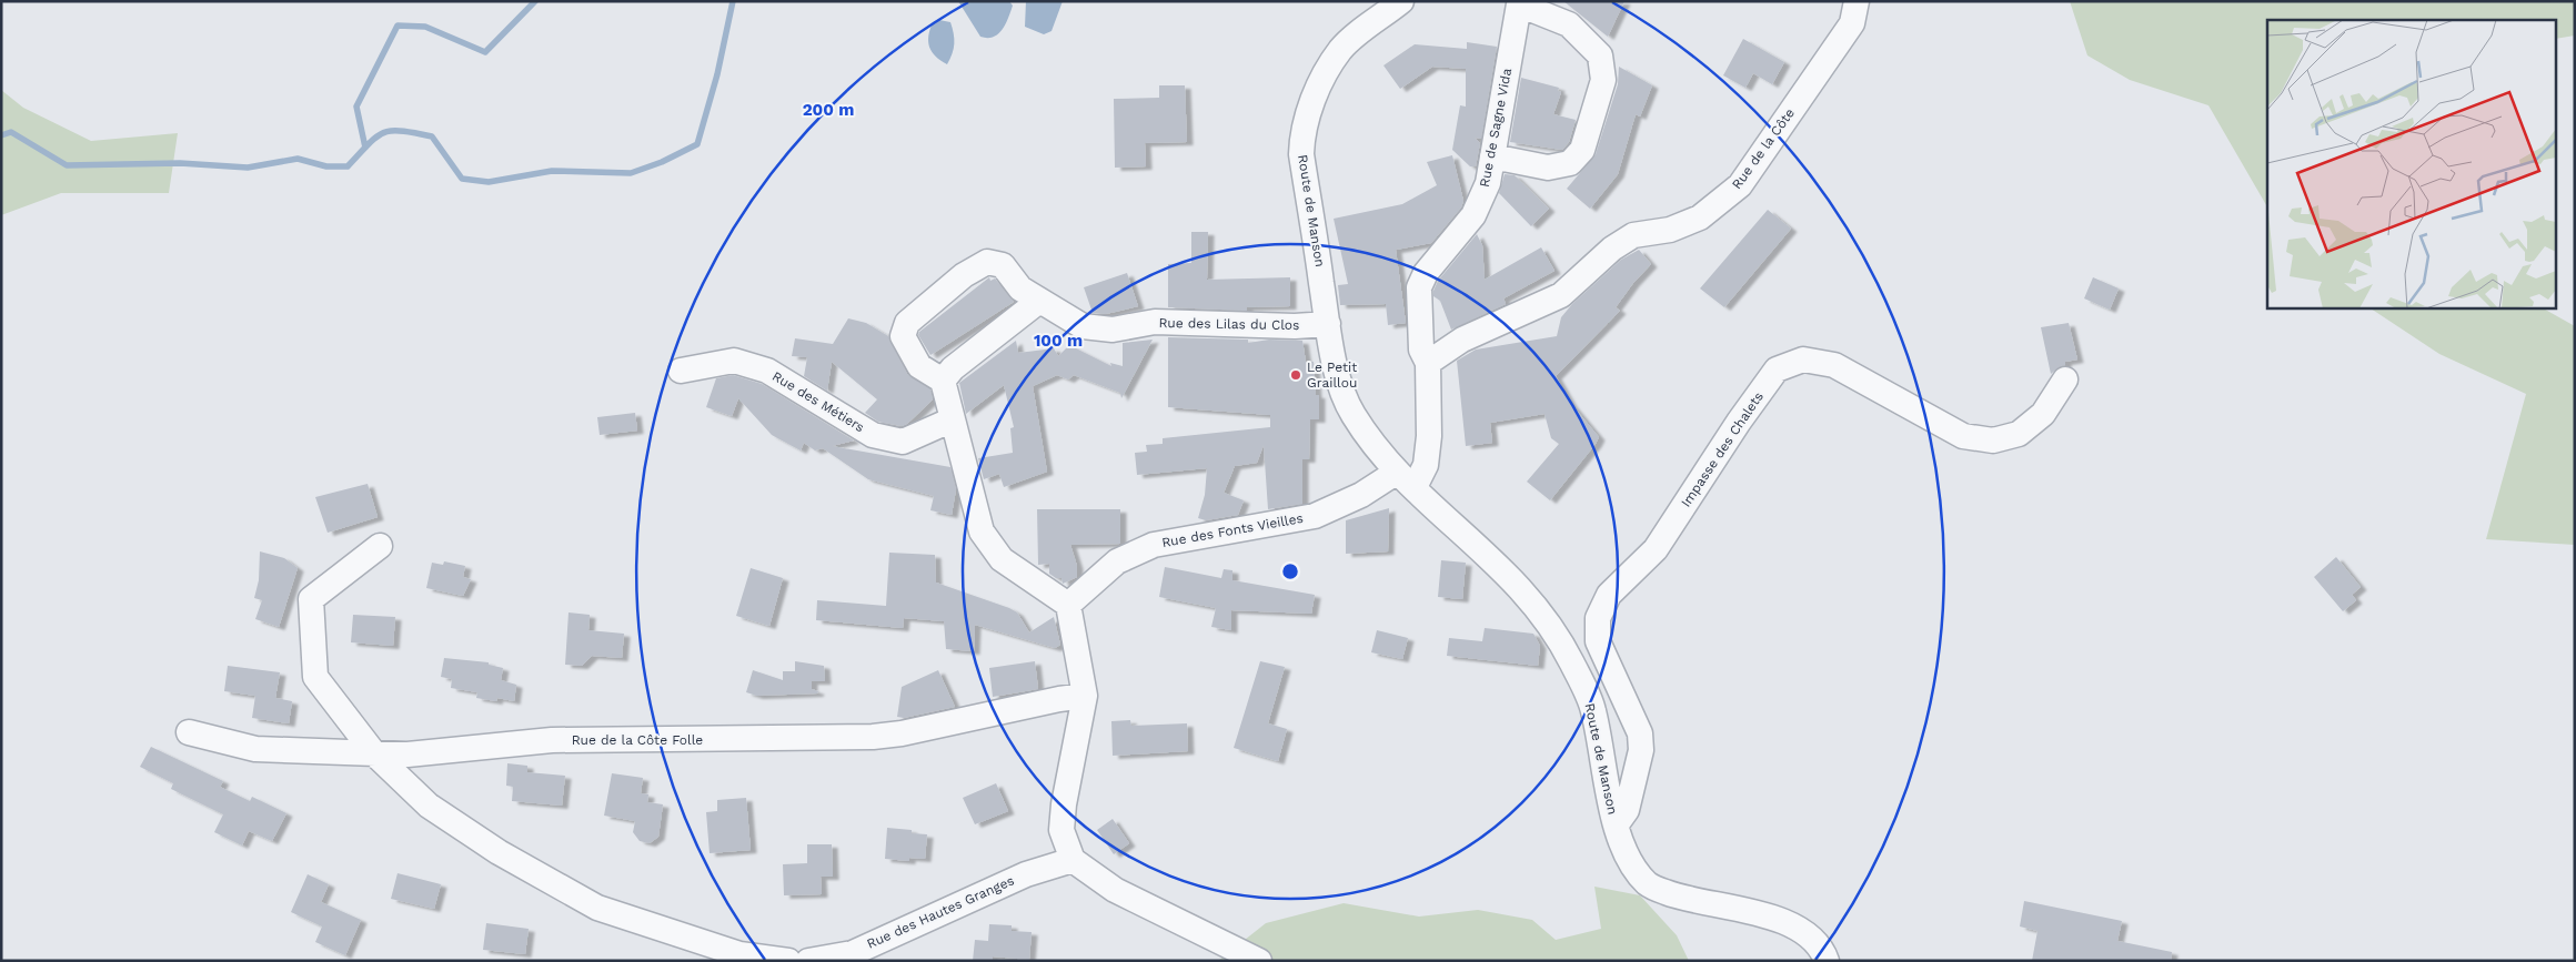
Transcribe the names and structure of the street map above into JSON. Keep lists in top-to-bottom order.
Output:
{
  "streets": {
    "street": [
      "Rue de Sagne Vida",
      "Rue de la Côte",
      "Route de Manson",
      "Rue des Lilas du Clos",
      "Rue des Métiers",
      "Impasse des Chalets",
      "Rue des Fonts Vieilles",
      "Rue de la Côte Folle",
      "Rue des Hautes Granges"
    ]
  },
  "crossings": [
    ["Rue de Sagne Vida", "Rue de la Côte"],
    ["Rue de Sagne Vida", "Route de Manson"],
    ["Rue de Sagne Vida", "Rue des Fonts Vieilles"],
    ["Route de Manson", "Rue des Lilas du Clos"],
    ["Route de Manson", "Impasse des Chalets"],
    ["Route de Manson", "Rue des Fonts Vieilles"]
  ],
  "places": ["Le Petit Graillou"],
  "rings": ["200 m", "100 m"]
}
